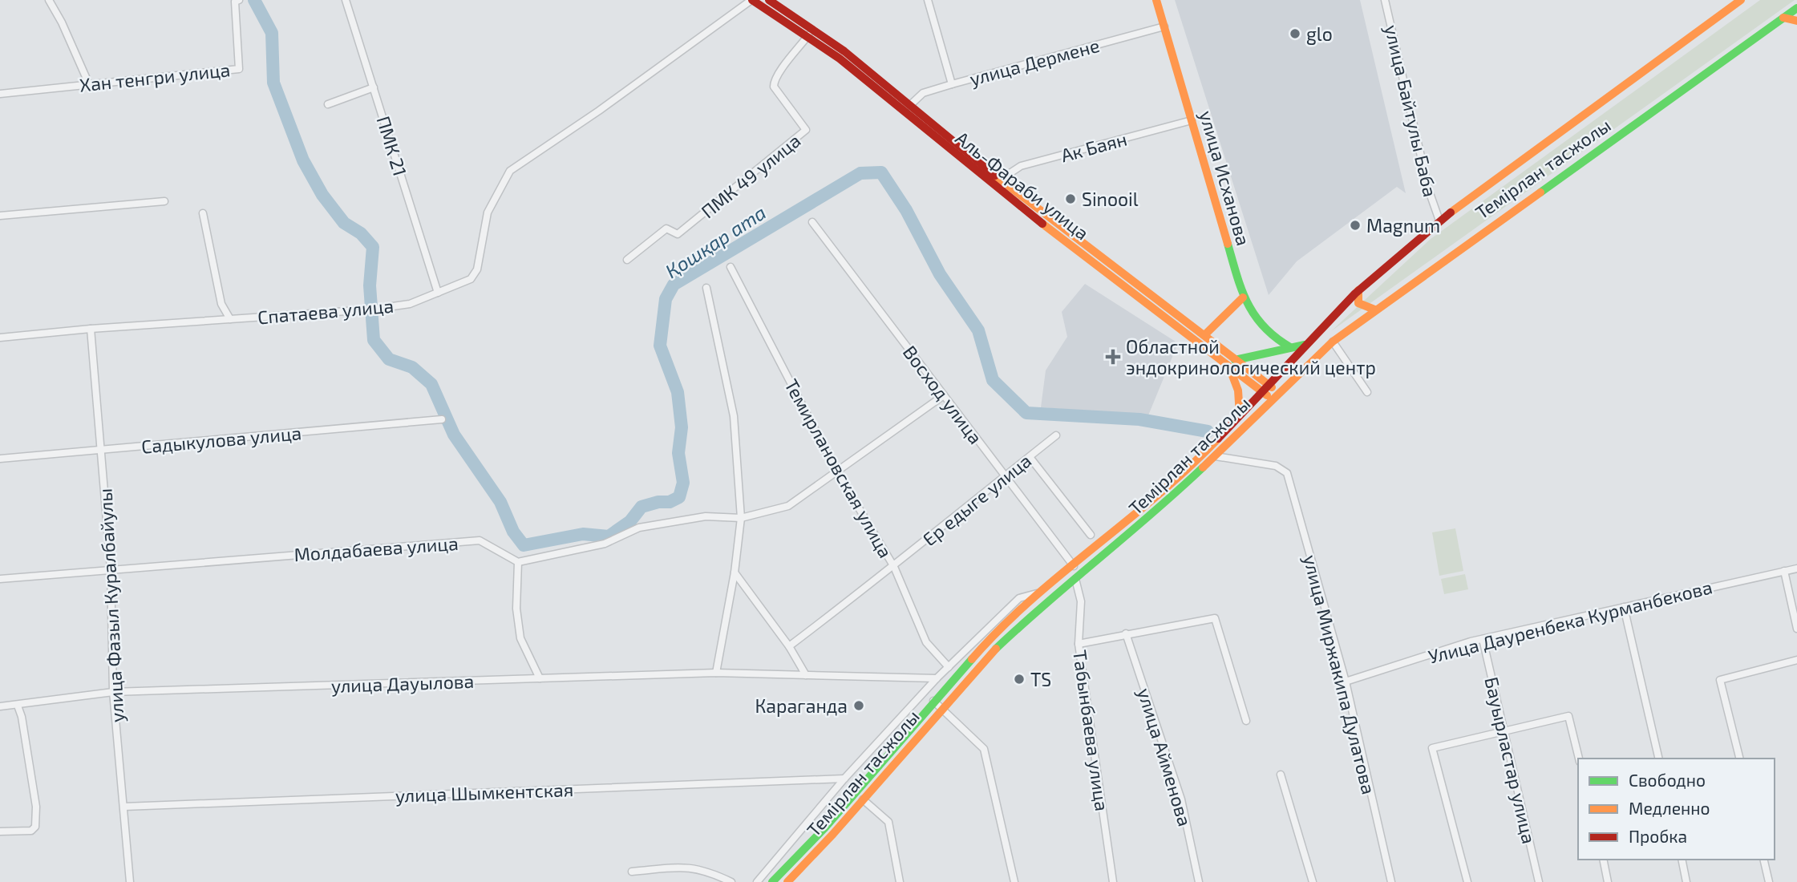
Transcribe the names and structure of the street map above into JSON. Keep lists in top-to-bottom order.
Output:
{
  "streets": {
    "main road": ["Темірлан тасжолы", "улица Исханова", "Аль-Фараби улица"],
    "street": [
      "улица Дермене",
      "Хан тенгри улица",
      "улица Байтулы Баба",
      "ПМК 21",
      "Ак Баян",
      "ПМК 49 улица",
      "Спатаева улица",
      "Восход улица",
      "Садыкулова улица",
      "Темирлановская улица",
      "Ер едыге улица",
      "Молдабаева улица",
      "улица Фазыл Куралбайулы",
      "Улица Дауренбека Курманбекова",
      "улица Миржакипа Дулатова",
      "улица Дауылова",
      "Табынбаева улица",
      "улица Айменова",
      "Бауырластар улица",
      "улица Шымкентская"
    ]
  },
  "crossings": [
    ["улица Дермене", "улица Исханова"],
    ["улица Дермене", "Аль-Фараби улица"],
    ["улица Байтулы Баба", "Темірлан тасжолы"],
    ["ПМК 21", "Спатаева улица"],
    ["Ак Баян", "улица Исханова"],
    ["Ак Баян", "Аль-Фараби улица"],
    ["Темірлан тасжолы", "Аль-Фараби улица"],
    ["Темірлан тасжолы", "Восход улица"],
    ["Темірлан тасжолы", "улица Миржакипа Дулатова"],
    ["Темірлан тасжолы", "Табынбаева улица"],
    ["ПМК 49 улица", "Аль-Фараби улица"],
    ["Аль-Фараби улица", "Спатаева улица"],
    ["Спатаева улица", "улица Фазыл Куралбайулы"],
    ["Восход улица", "Ер едыге улица"],
    ["Садыкулова улица", "улица Фазыл Куралбайулы"],
    ["Темирлановская улица", "Ер едыге улица"],
    ["Молдабаева улица", "улица Фазыл Куралбайулы"],
    ["улица Фазыл Куралбайулы", "улица Дауылова"],
    ["улица Фазыл Куралбайулы", "улица Шымкентская"],
    ["Улица Дауренбека Курманбекова", "улица Миржакипа Дулатова"],
    ["Улица Дауренбека Курманбекова", "Бауырластар улица"]
  ],
  "water": ["Қошқар ата"],
  "places": {
    "other": [
      "glo",
      "Sinooil",
      "Magnum",
      "TS",
      "Караганда"
    ],
    "health": ["Областной эндокринологический центр"]
  },
  "legend": ["Свободно", "Медленно", "Пробка"]
}
